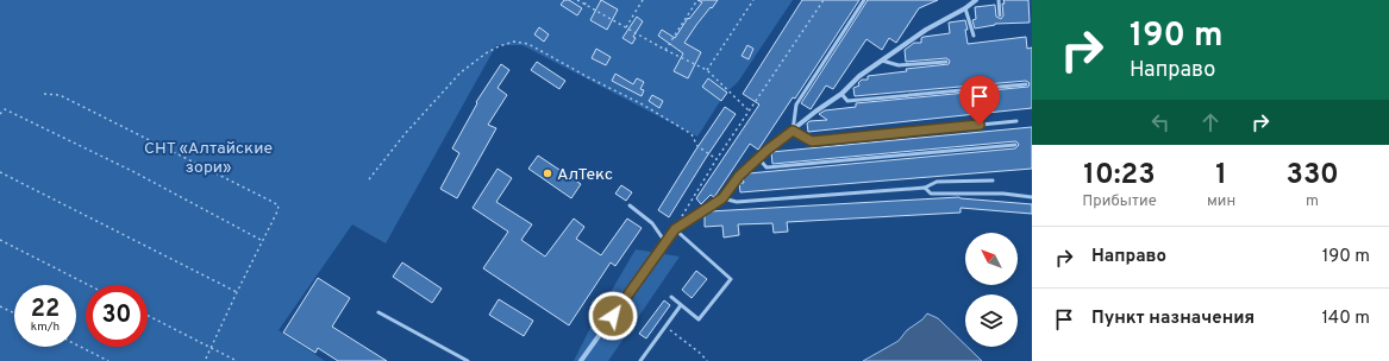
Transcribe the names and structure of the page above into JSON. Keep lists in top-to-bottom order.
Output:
{
  "parks": ["СНТ «Алтайские зори»"],
  "places": ["АлТекс"],
  "north": "top left",
  "page": {
    "turn": ["190 m", "Направо"],
    "eta": [
      "10:23",
      "Прибытие",
      "1",
      "мин",
      "330",
      "m"
    ],
    "list": [
      {
        "name": "Направо",
        "value": "190 m"
      },
      {
        "name": "Пункт назначения",
        "value": "140 m"
      }
    ],
    "speed": "22 km/h",
    "limit": "30"
  }
}
